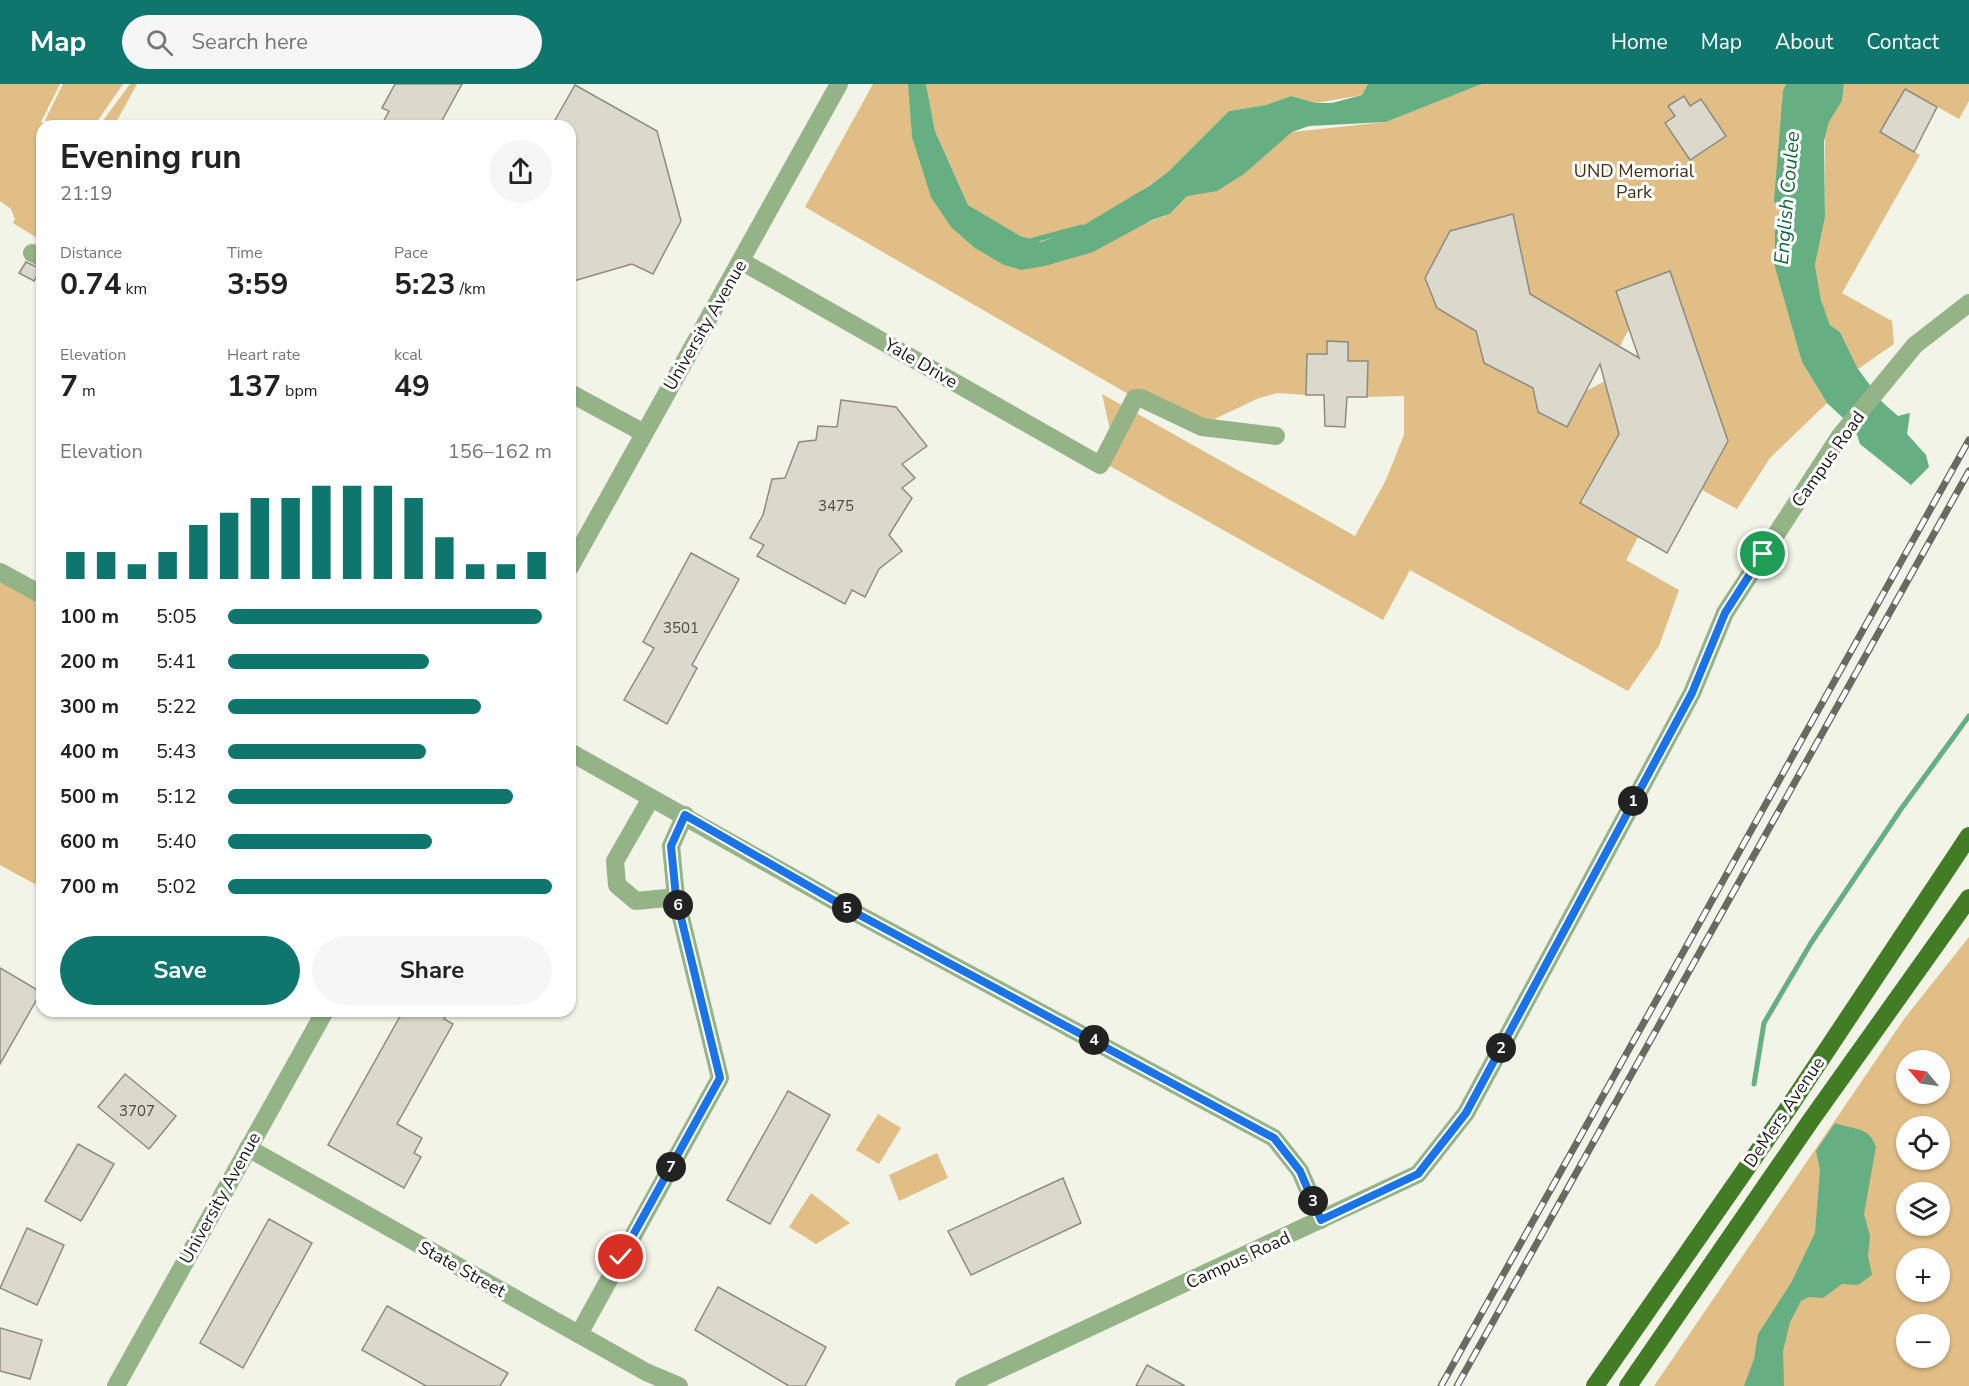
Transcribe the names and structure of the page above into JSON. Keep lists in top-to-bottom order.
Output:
{
  "streets": {
    "main road": ["DeMers Avenue"],
    "street": [
      "University Avenue",
      "Yale Drive",
      "Campus Road",
      "State Street"
    ]
  },
  "crossings": [
    ["University Avenue", "Yale Drive"],
    ["University Avenue", "State Street"]
  ],
  "water": ["English Coulee"],
  "parks": ["UND Memorial Park"],
  "house_numbers": ["3475", "3501", "3707"],
  "north": "top left",
  "page": {
    "header": "Map",
    "search": "Search here",
    "nav": [
      "Home",
      "Map",
      "About",
      "Contact"
    ],
    "heading": ["Evening run", "21:19"],
    "stats": [
      ["Distance", "0.74 km"],
      ["Time", "3:59"],
      ["Pace", "5:23 /km"],
      ["Elevation", "7 m"],
      ["Heart rate", "137 bpm"],
      ["kcal", "49"]
    ],
    "chart": ["Elevation", "156–162 m"],
    "list": [
      {
        "name": "100 m",
        "note": "5:05"
      },
      {
        "name": "200 m",
        "note": "5:41"
      },
      {
        "name": "300 m",
        "note": "5:22"
      },
      {
        "name": "400 m",
        "note": "5:43"
      },
      {
        "name": "500 m",
        "note": "5:12"
      },
      {
        "name": "600 m",
        "note": "5:40"
      },
      {
        "name": "700 m",
        "note": "5:02"
      }
    ],
    "pins": [
      "1",
      "6",
      "5",
      "4",
      "2",
      "7",
      "3"
    ],
    "buttons": ["Save", "Share"],
    "map_buttons": ["+", "−"]
  }
}
